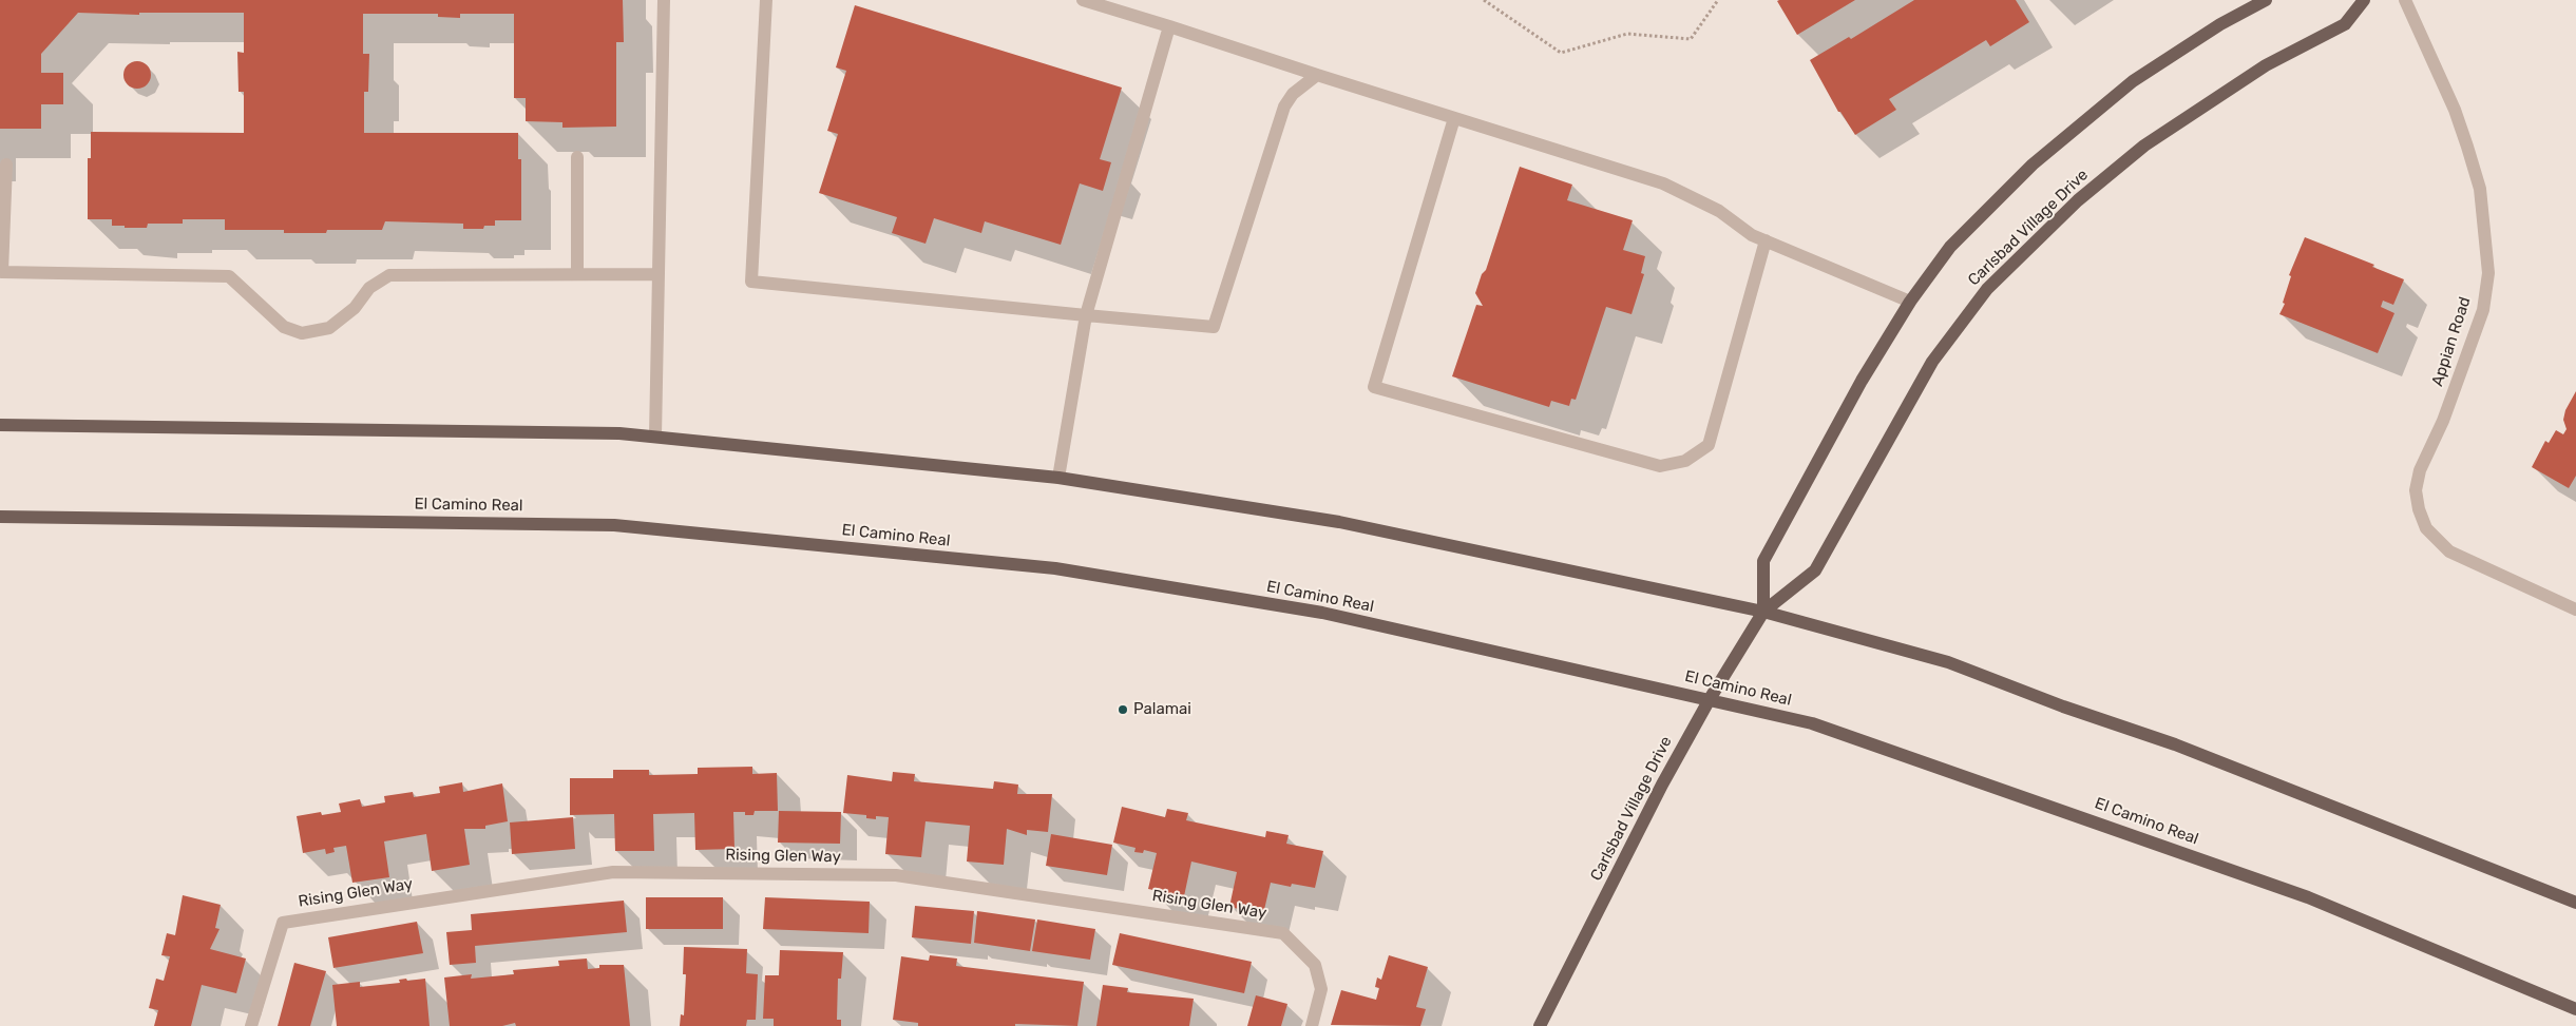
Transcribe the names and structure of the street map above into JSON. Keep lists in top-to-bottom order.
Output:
{
  "streets": {
    "main road": ["Carlsbad Village Drive", "El Camino Real"],
    "street": ["Appian Road", "Rising Glen Way"]
  },
  "crossings": [
    ["Carlsbad Village Drive", "El Camino Real"]
  ],
  "places": ["Palamai"]
}
